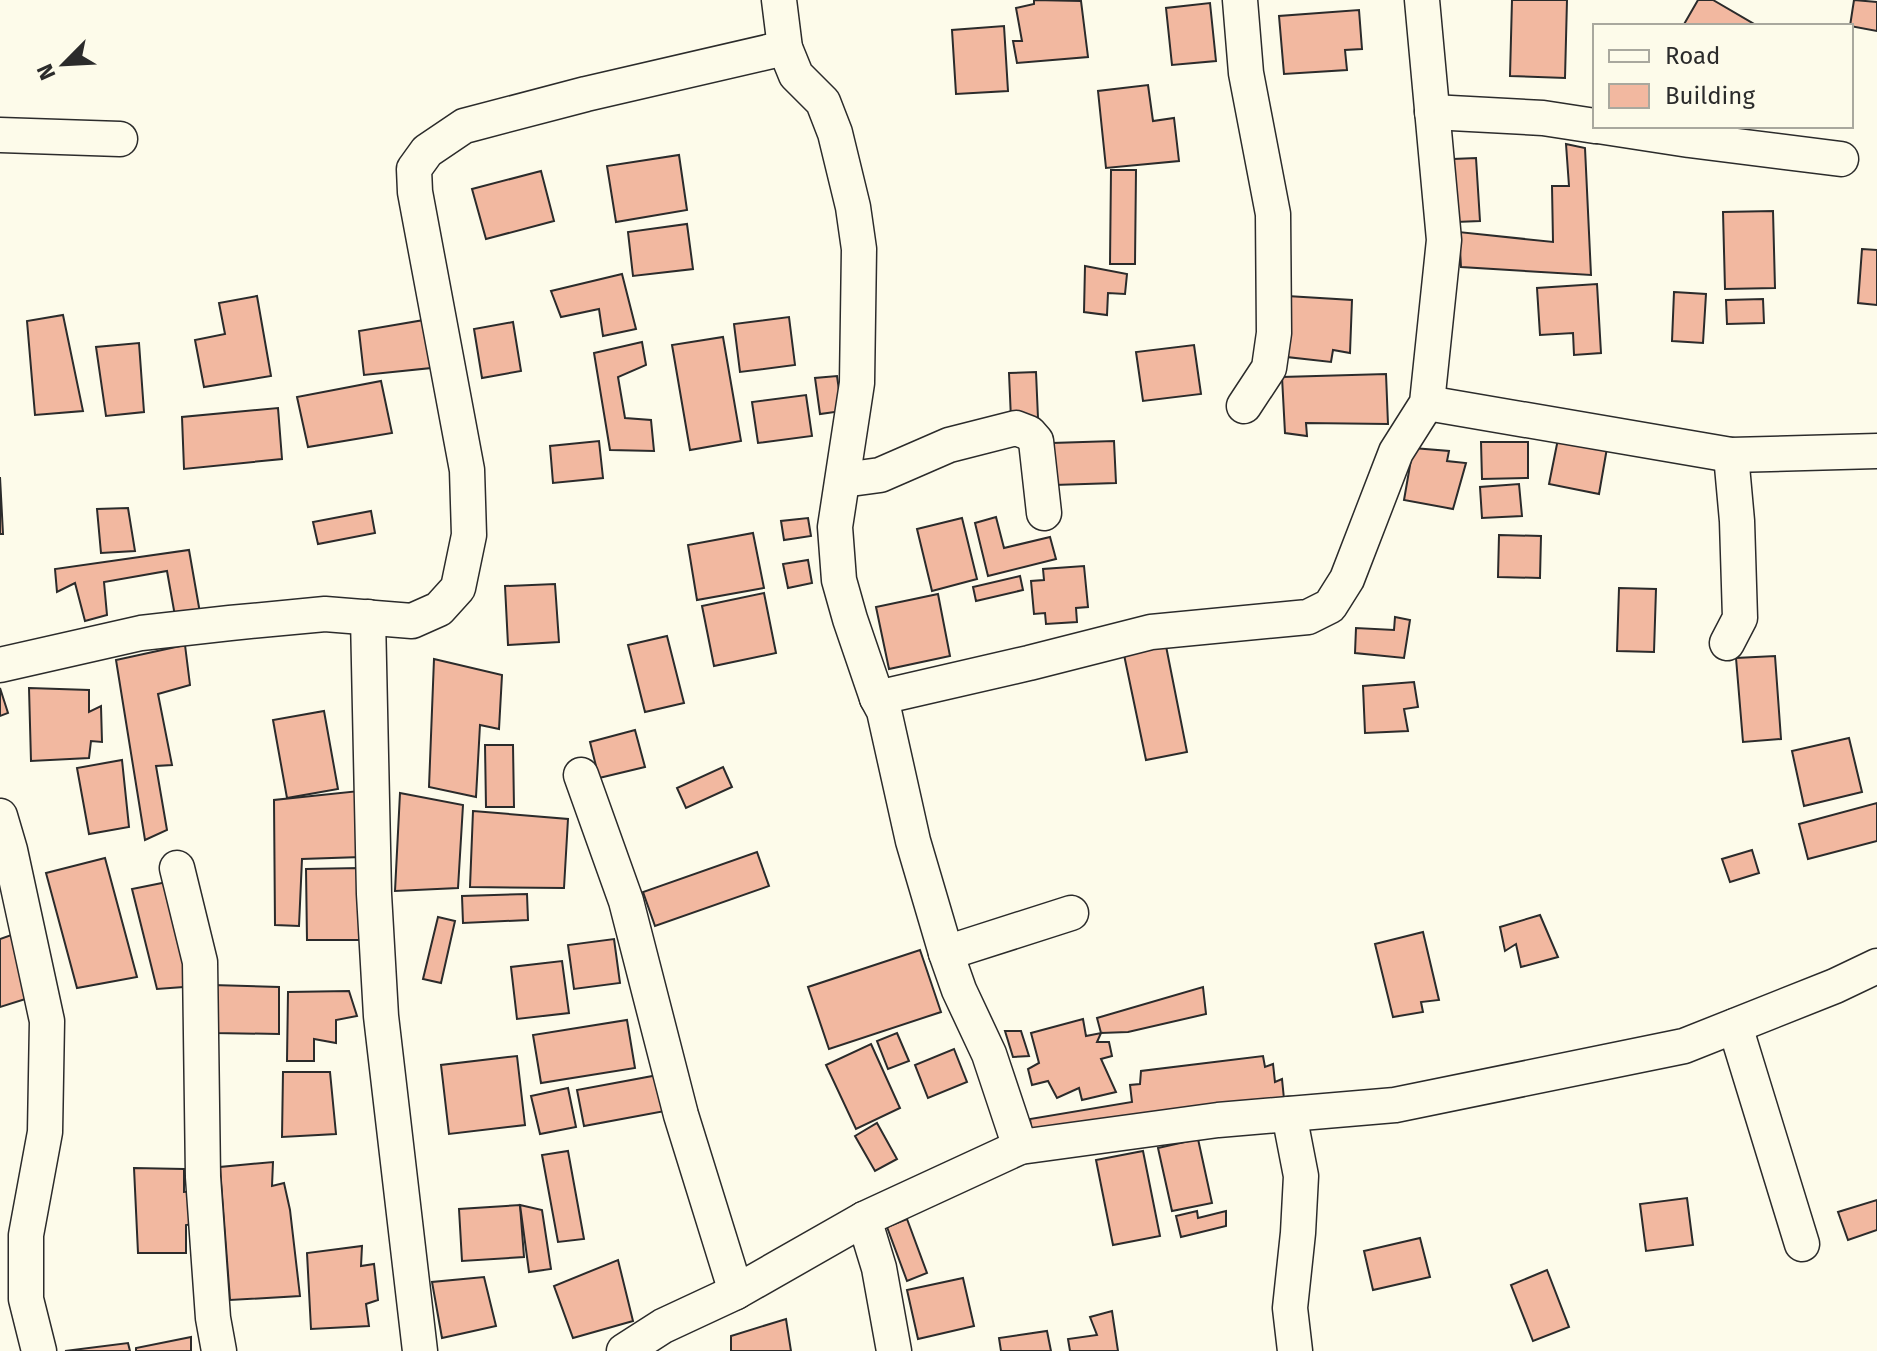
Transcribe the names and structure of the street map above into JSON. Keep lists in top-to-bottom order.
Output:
{
  "legend": ["Road", "Building"],
  "north": "bottom left"
}
